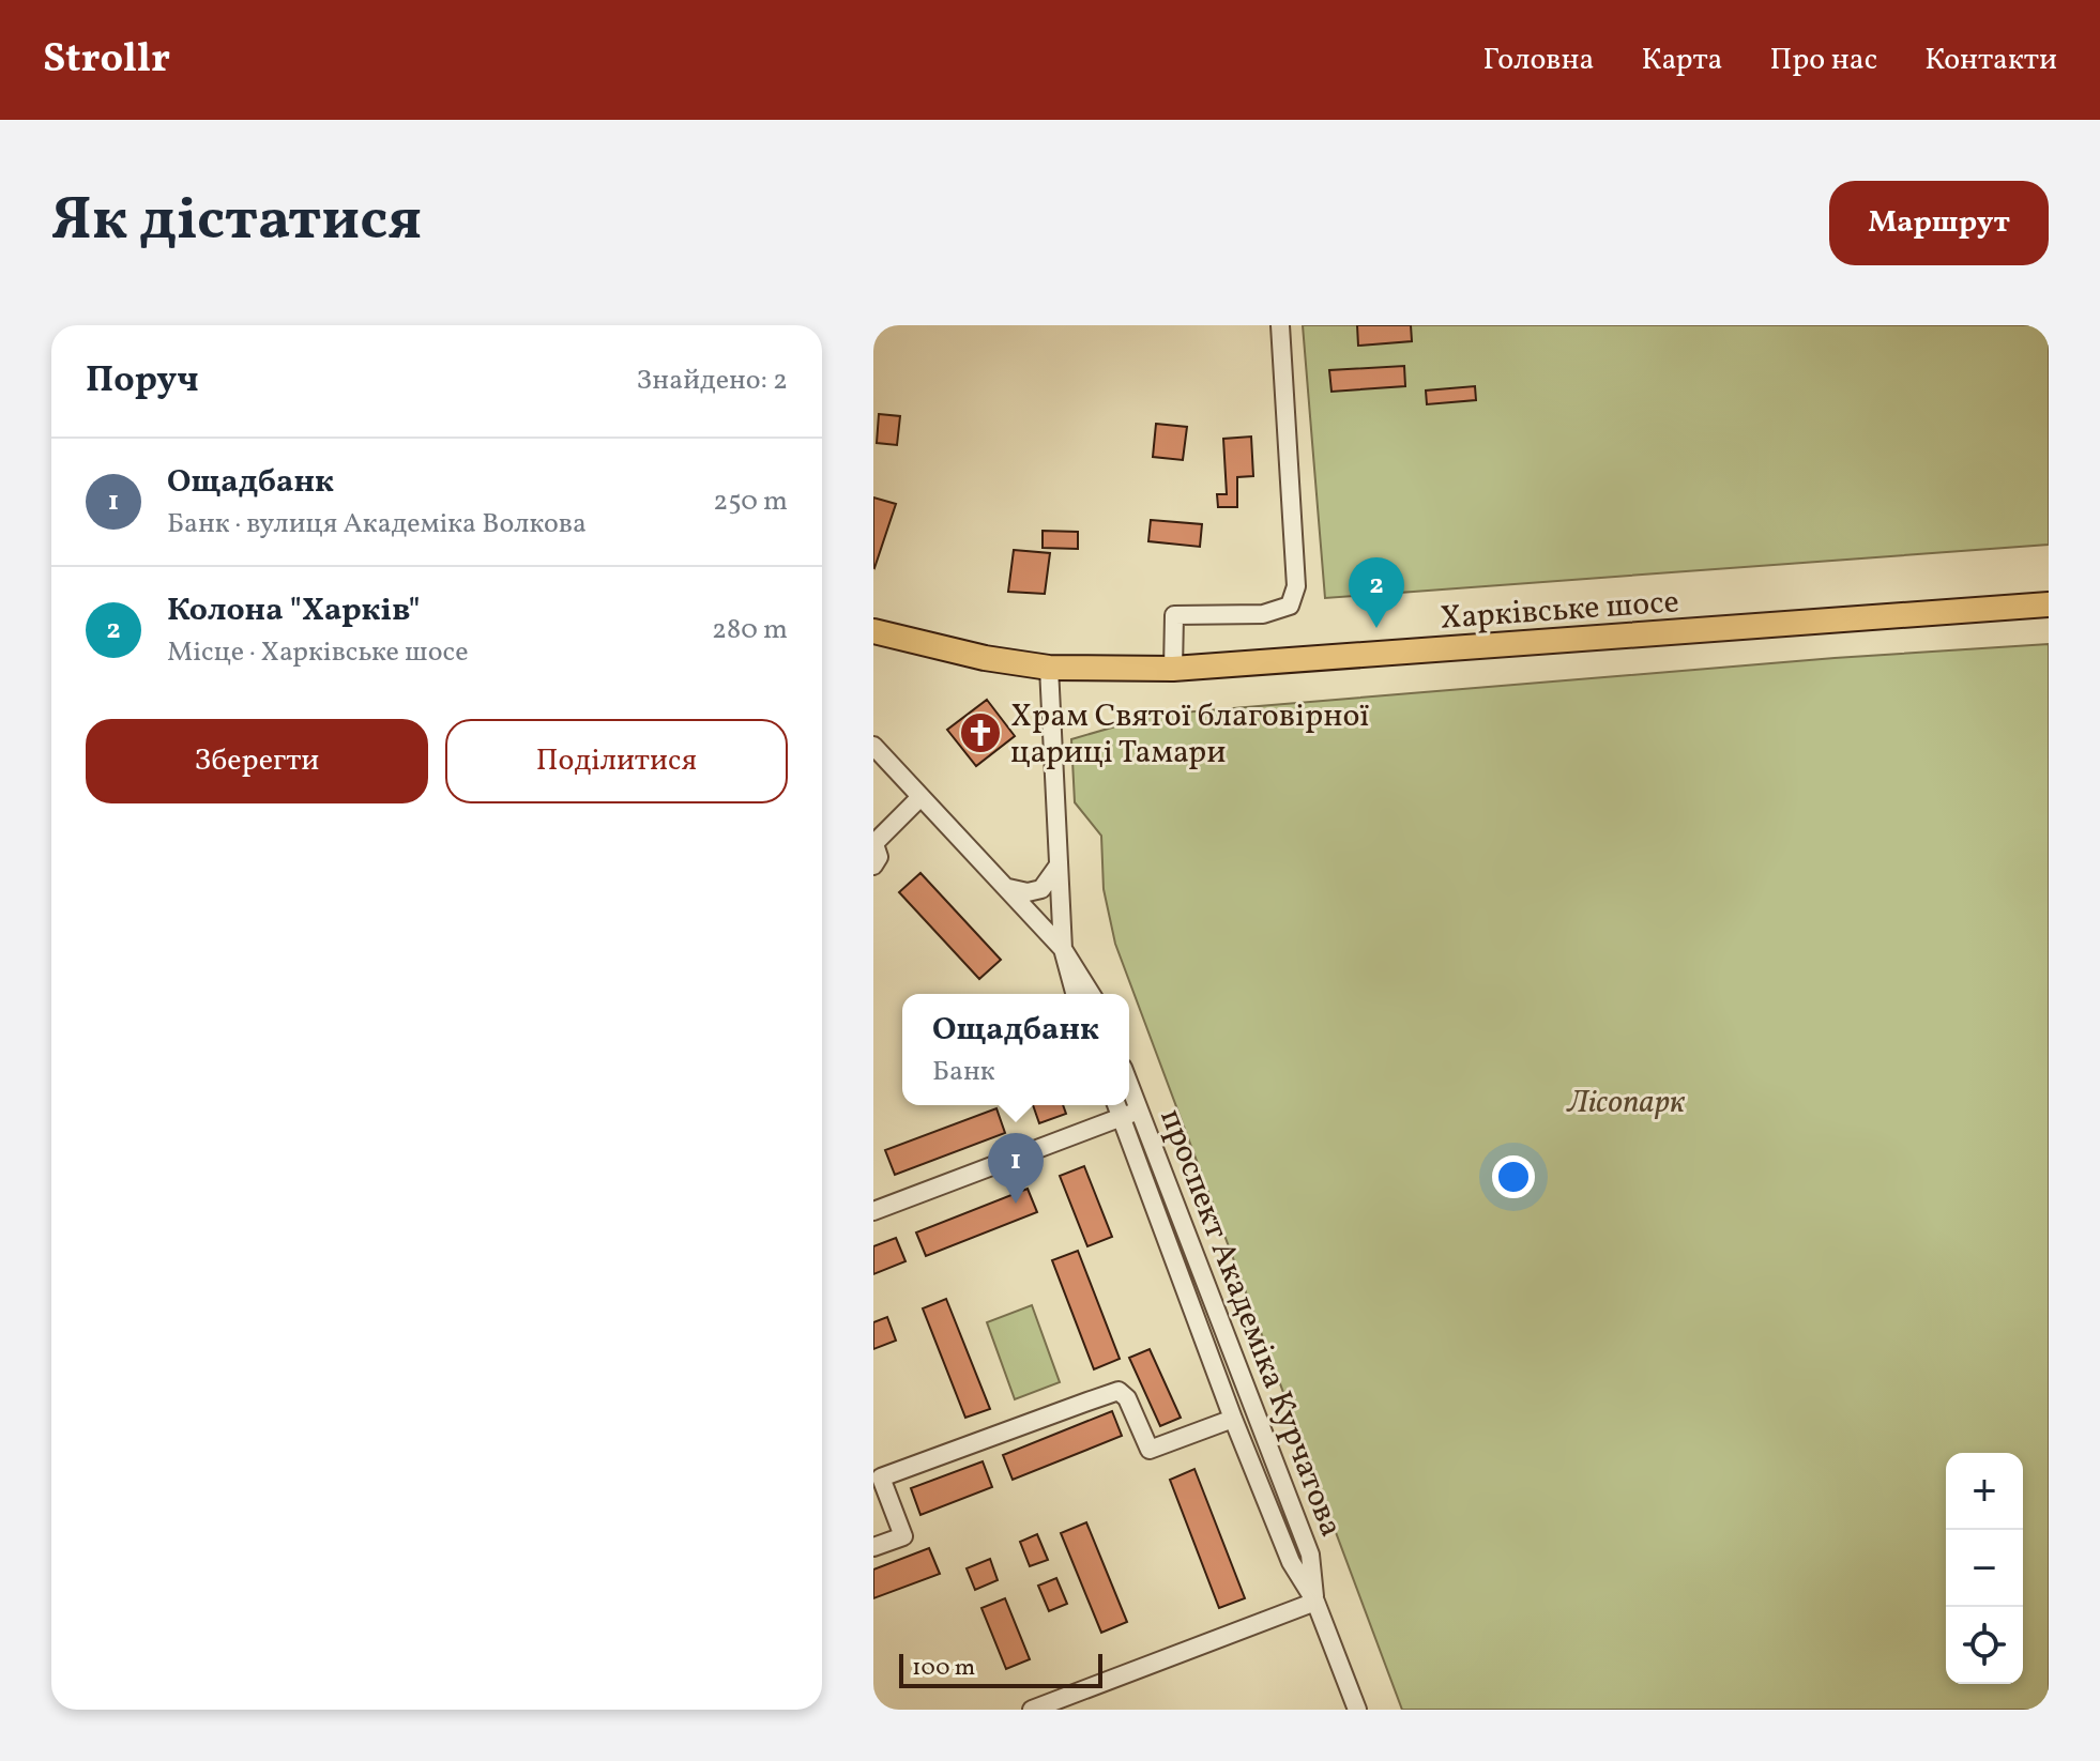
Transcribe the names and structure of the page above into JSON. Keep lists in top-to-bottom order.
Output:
{
  "streets": {
    "main road": ["Харківське шосе"],
    "street": ["проспект Академіка Курчатова"]
  },
  "parks": ["Лісопарк"],
  "places": {
    "church": ["Храм Святої благовірної цариці Тамари"]
  },
  "scale_bar": "100 m",
  "page": {
    "header": "Strollr",
    "nav": [
      "Головна",
      "Карта",
      "Про нас",
      "Контакти"
    ],
    "title": "Як дістатися",
    "buttons": [
      "Маршрут",
      ["Зберегти", "Поділитися"]
    ],
    "heading": ["Поруч", "Знайдено: 2"],
    "list": [
      {
        "mark": "1",
        "name": "Ощадбанк",
        "note": "Банк · вулиця Академіка Волкова",
        "value": "250 m"
      },
      {
        "mark": "2",
        "name": "Колона \"Харків\"",
        "note": "Місце · Харківське шосе",
        "value": "280 m"
      }
    ],
    "pins": ["2", "1"],
    "popup": ["Ощадбанк", "Банк"],
    "map_buttons": ["+", "−"],
    "scale": "100 m"
  }
}
